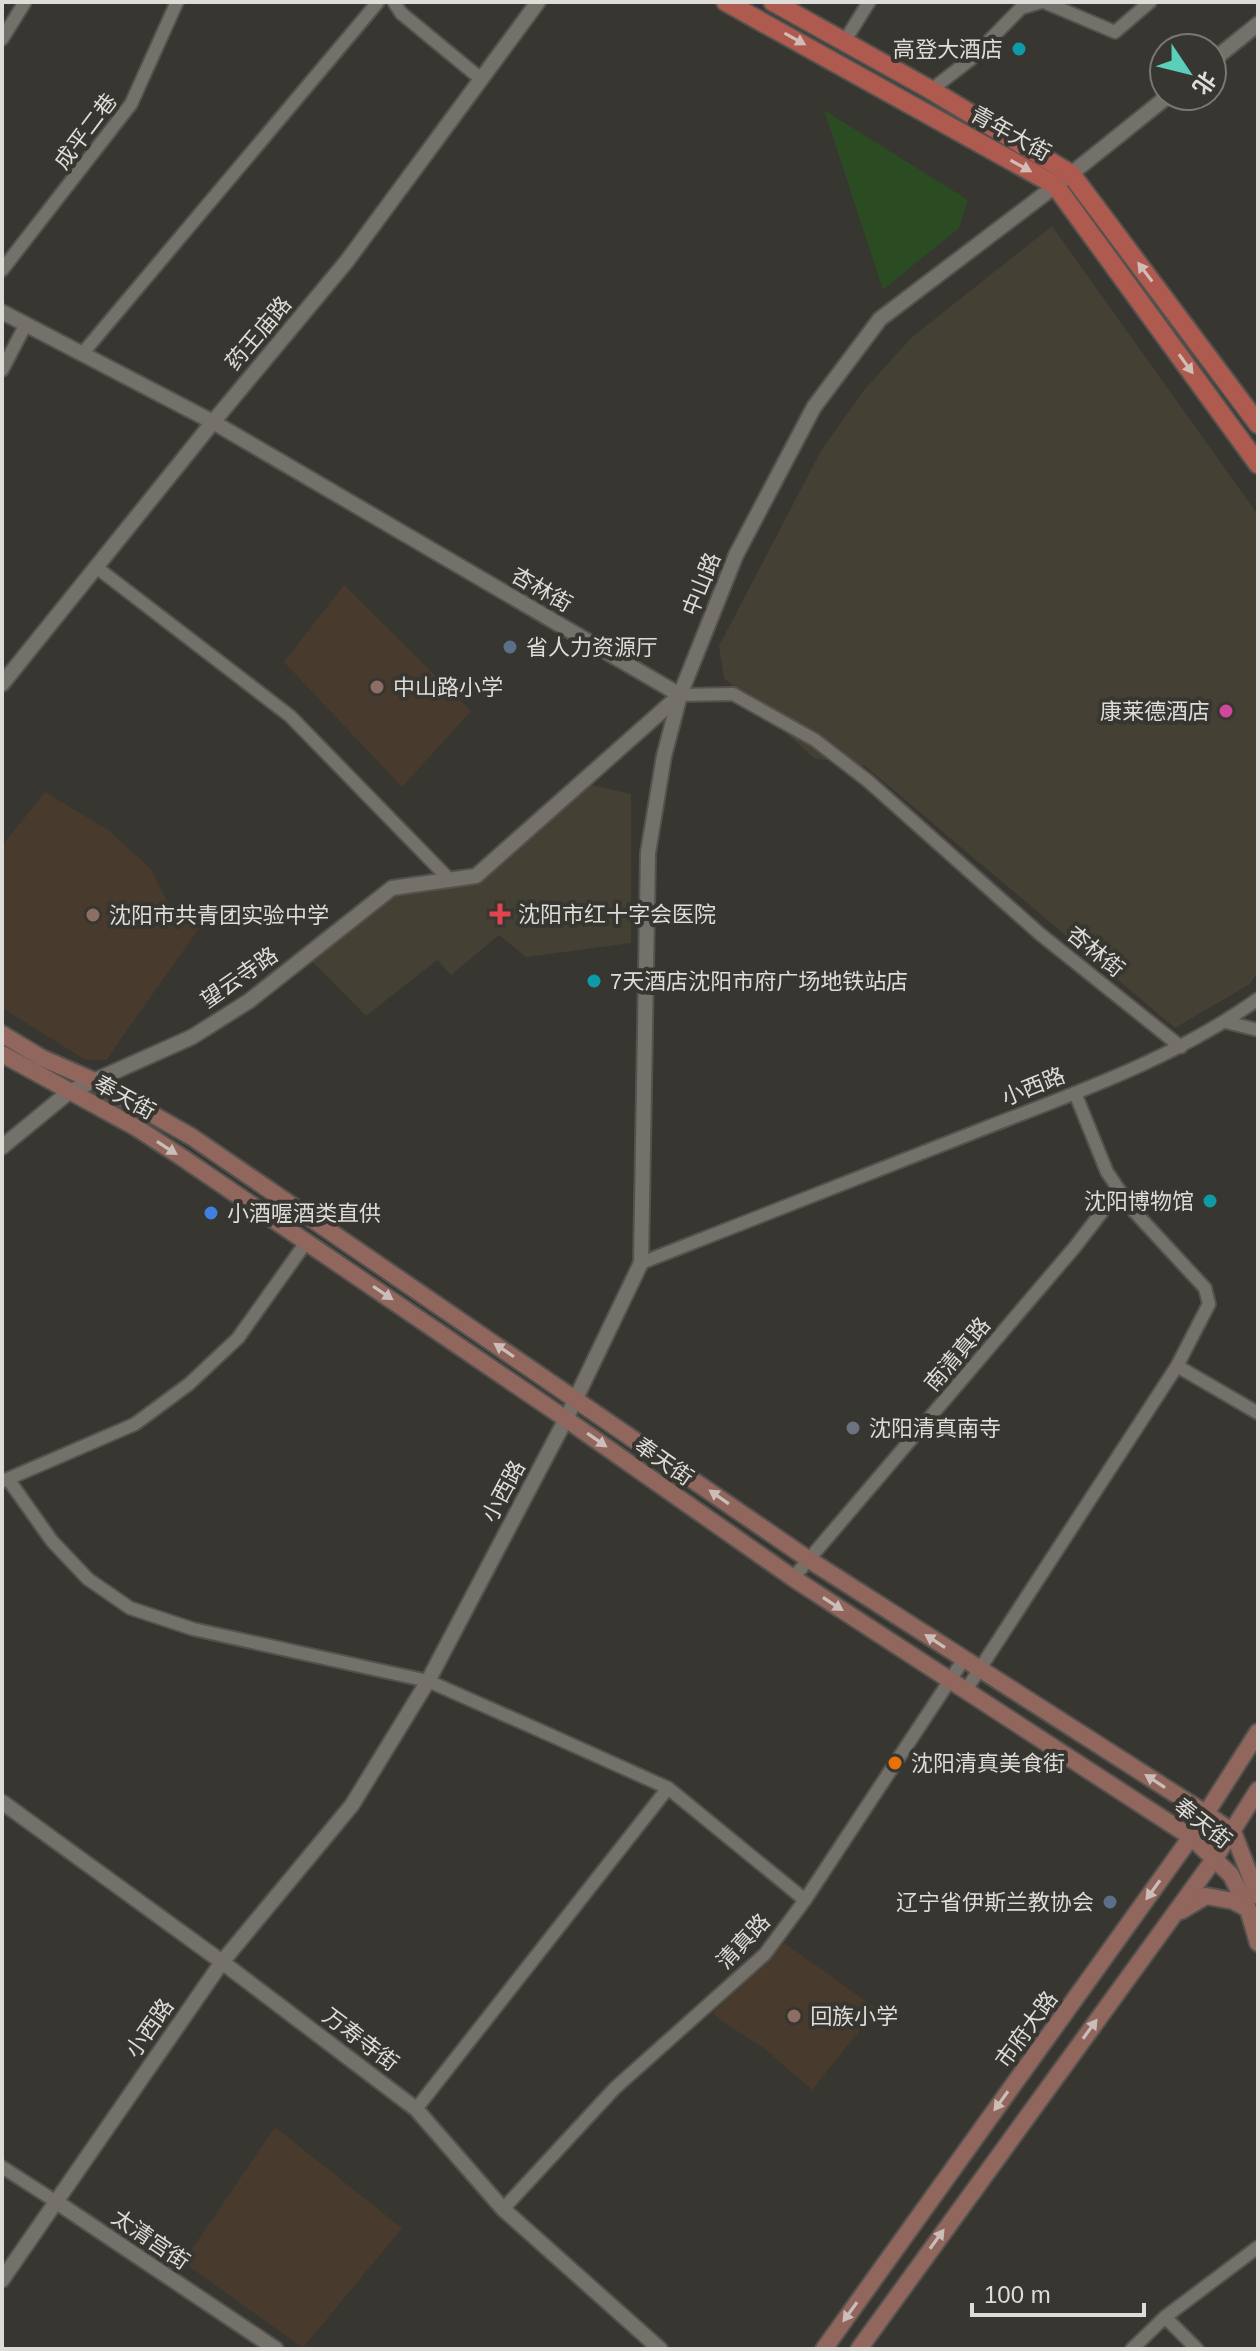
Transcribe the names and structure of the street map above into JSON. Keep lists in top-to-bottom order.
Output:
{
  "streets": {
    "main road": ["青年大街", "奉天街", "市府大路"],
    "street": [
      "成平二巷",
      "药王庙路",
      "中山路",
      "杏林街",
      "望云寺路",
      "小西路",
      "南清真路",
      "清真路",
      "万寿寺街",
      "太清宫街"
    ]
  },
  "crossings": [
    ["青年大街", "中山路"],
    ["药王庙路", "杏林街"],
    ["中山路", "杏林街"],
    ["中山路", "望云寺路"],
    ["中山路", "小西路"],
    ["杏林街", "望云寺路"],
    ["杏林街", "小西路"],
    ["望云寺路", "奉天街"],
    ["小西路", "奉天街"],
    ["小西路", "万寿寺街"],
    ["小西路", "太清宫街"],
    ["奉天街", "南清真路"],
    ["奉天街", "清真路"],
    ["奉天街", "市府大路"],
    ["清真路", "万寿寺街"]
  ],
  "places": {
    "other": [
      "高登大酒店",
      "省人力资源厅",
      "中山路小学",
      "康莱德酒店",
      "沈阳市共青团实验中学",
      "7天酒店沈阳市府广场地铁站店",
      "沈阳博物馆",
      "小酒喔酒类直供",
      "沈阳清真南寺",
      "沈阳清真美食街",
      "辽宁省伊斯兰教协会",
      "回族小学"
    ],
    "health": ["沈阳市红十字会医院"]
  },
  "scale_bar": "100 m",
  "north": "bottom right"
}
